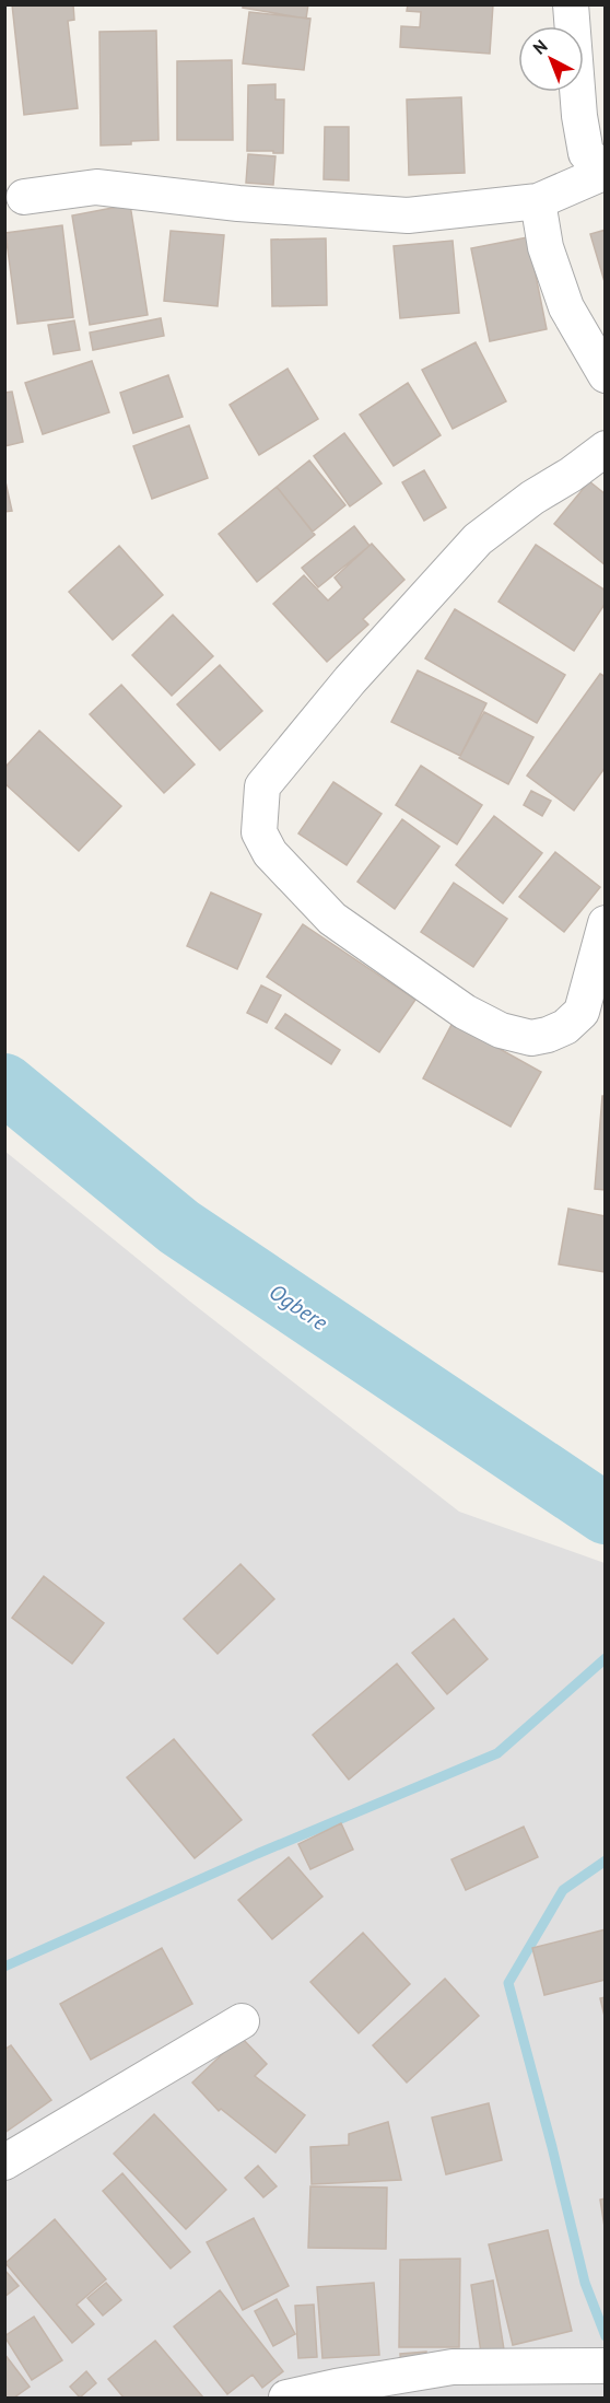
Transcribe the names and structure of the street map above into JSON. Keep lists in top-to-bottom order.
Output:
{
  "water": ["Ogbere"],
  "north": "top left"
}
